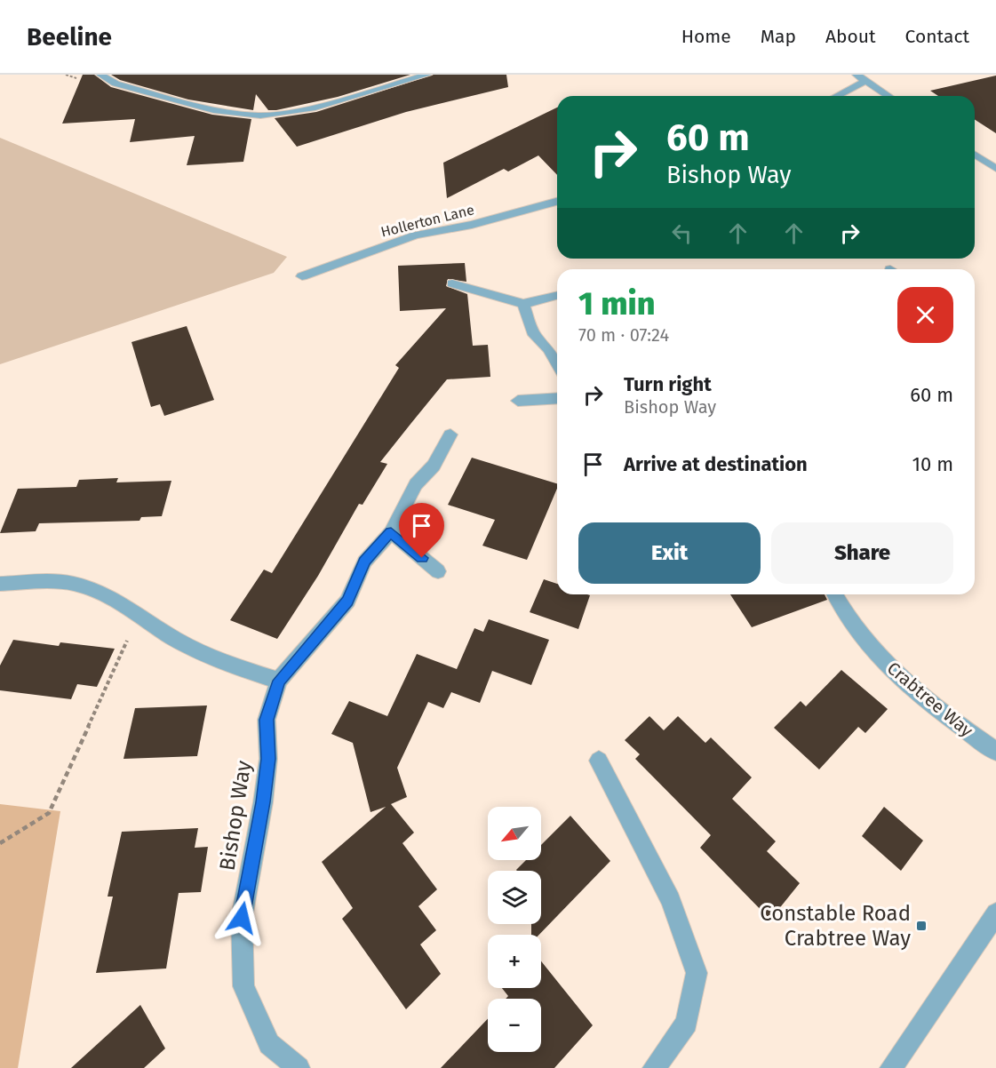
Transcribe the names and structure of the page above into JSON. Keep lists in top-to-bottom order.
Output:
{
  "streets": {
    "street": ["Hollerton Lane", "Crabtree Way", "Bishop Way"]
  },
  "places": {
    "transit": ["Constable Road Crabtree Way"]
  },
  "north": "bottom left",
  "page": {
    "header": "Beeline",
    "nav": [
      "Home",
      "Map",
      "About",
      "Contact"
    ],
    "turn": ["60 m", "Bishop Way"],
    "heading": ["1 min", "70 m · 07:24"],
    "list": [
      {
        "name": "Turn right",
        "note": "Bishop Way",
        "value": "60 m"
      },
      {
        "name": "Arrive at destination",
        "value": "10 m"
      }
    ],
    "buttons": ["Exit", "Share"],
    "map_buttons": ["+", "−"]
  }
}
